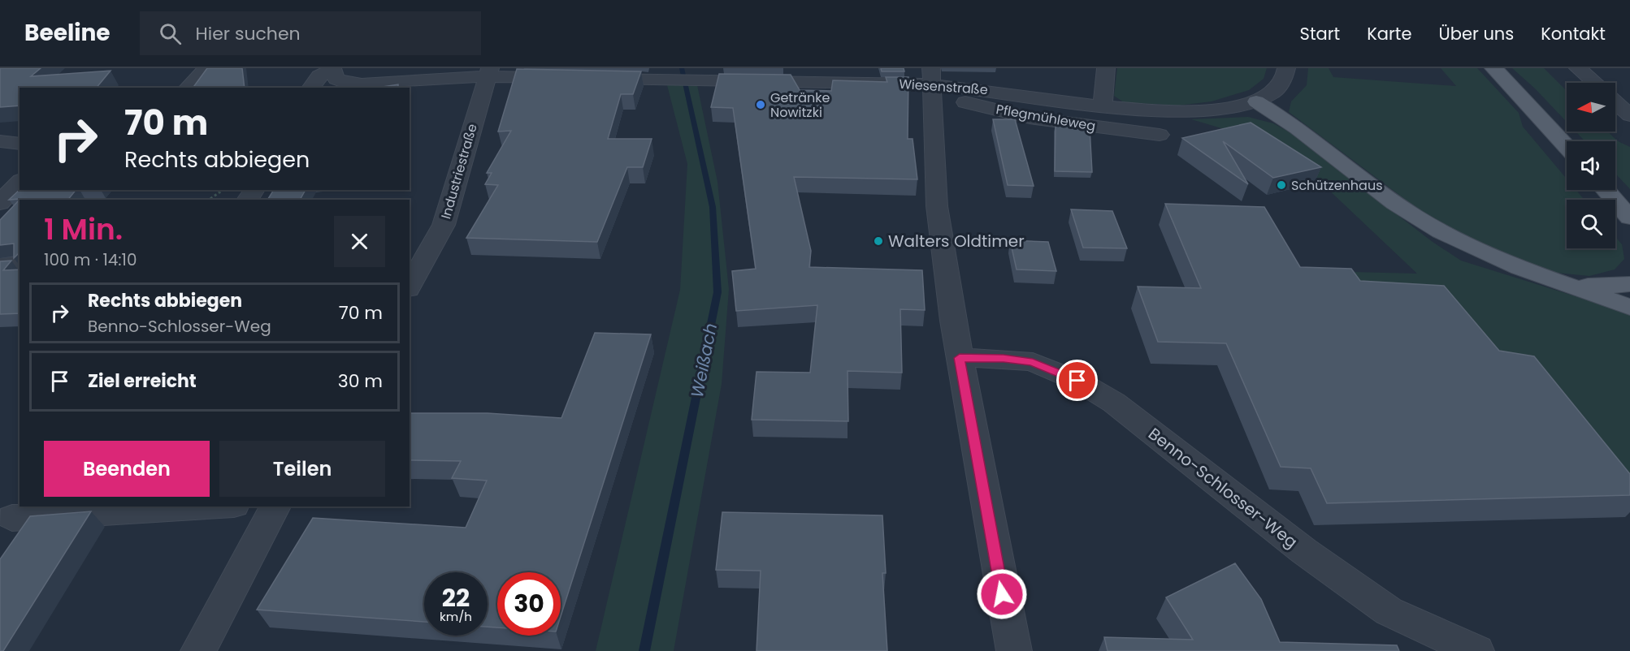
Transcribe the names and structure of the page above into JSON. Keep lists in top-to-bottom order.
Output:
{
  "streets": {
    "street": [
      "Wiesenstraße",
      "Pflegmühleweg",
      "Industriestraße",
      "Benno-Schlosser-Weg"
    ]
  },
  "crossings": [
    ["Wiesenstraße", "Pflegmühleweg"]
  ],
  "water": ["Weißach"],
  "places": ["Getränke Nowitzki", "Schützenhaus", "Walters Oldtimer"],
  "north": "left",
  "page": {
    "header": "Beeline",
    "search": "Hier suchen",
    "nav": [
      "Start",
      "Karte",
      "Über uns",
      "Kontakt"
    ],
    "turn": ["70 m", "Rechts abbiegen"],
    "heading": ["1 Min.", "100 m · 14:10"],
    "list": [
      {
        "name": "Rechts abbiegen",
        "note": "Benno-Schlosser-Weg",
        "value": "70 m"
      },
      {
        "name": "Ziel erreicht",
        "value": "30 m"
      }
    ],
    "buttons": ["Beenden", "Teilen"],
    "speed": "22 km/h",
    "limit": "30"
  }
}
